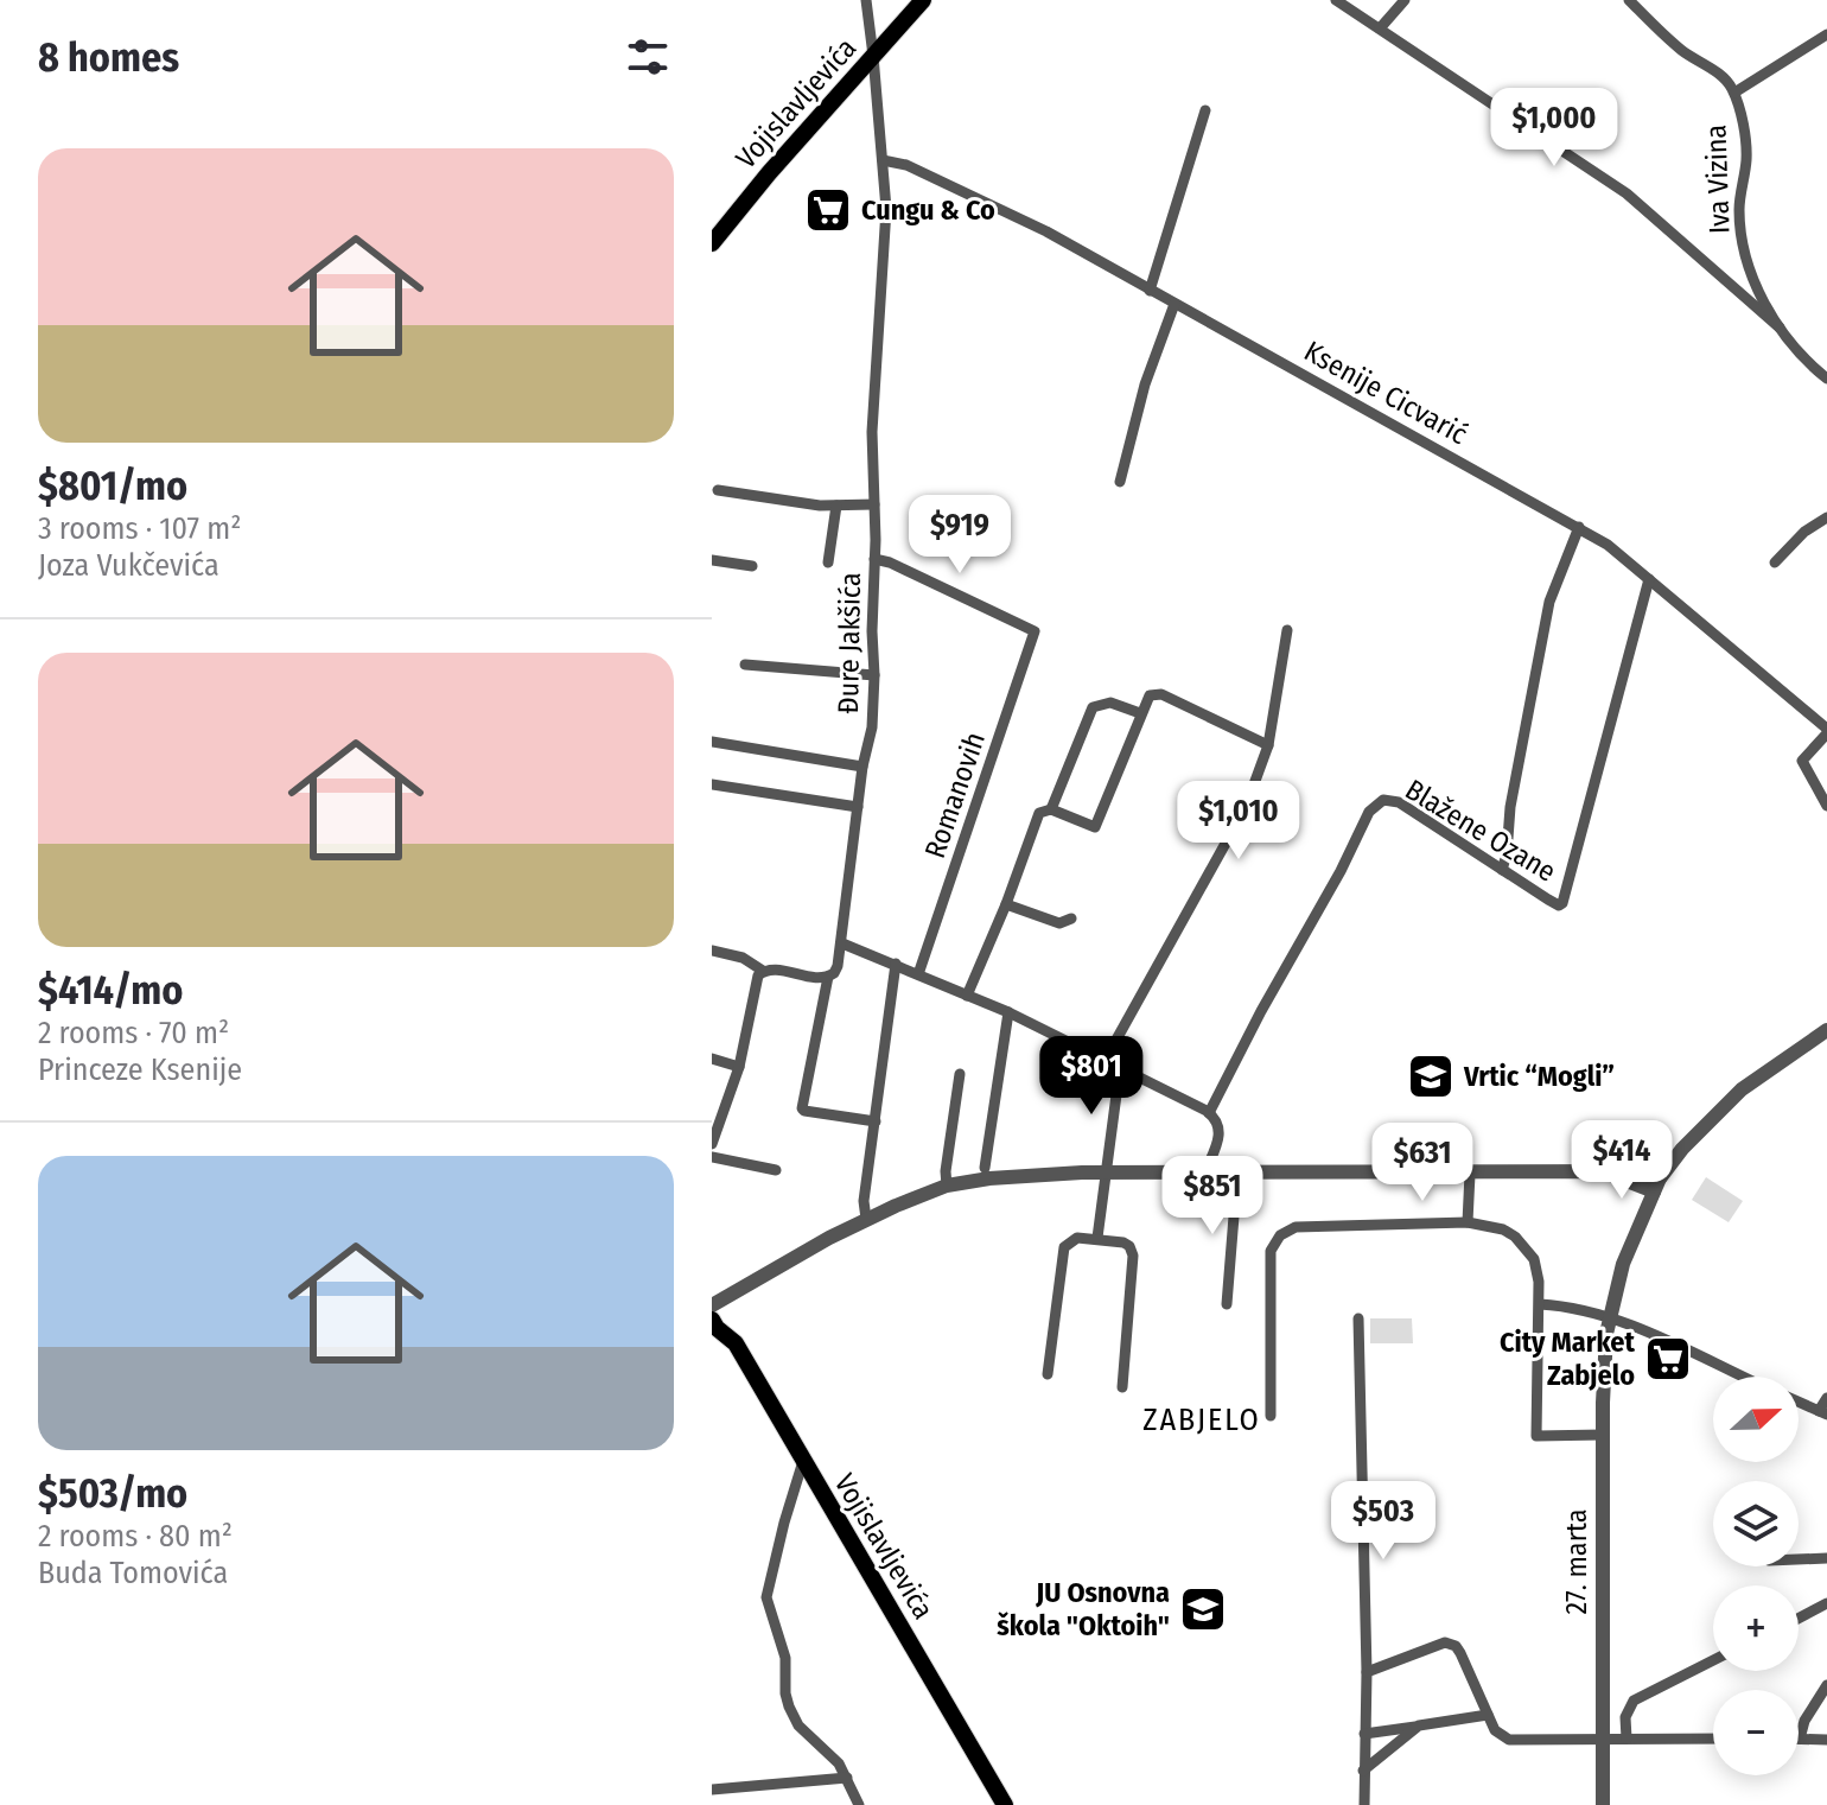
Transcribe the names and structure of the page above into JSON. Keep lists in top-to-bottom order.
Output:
{
  "streets": {
    "main road": ["Vojislavljevića"],
    "street": [
      "Iva Vizina",
      "Ksenije Cicvarić",
      "Đure Jakšića",
      "Romanovih",
      "Blažene Ozane",
      "27. marta"
    ]
  },
  "crossings": [
    ["Vojislavljevića", "Đure Jakšića"],
    ["Ksenije Cicvarić", "Đure Jakšića"],
    ["Ksenije Cicvarić", "Blažene Ozane"],
    ["Đure Jakšića", "Romanovih"]
  ],
  "districts": ["ZABJELO"],
  "places": {
    "supermarket": ["Cungu & Co", "City Market Zabjelo"],
    "school or university": ["Vrtic “Mogli”", "JU Osnovna škola \"Oktoih\""]
  },
  "north": "right",
  "page": {
    "heading": "8 homes",
    "price": [
      "$1,000",
      "$919",
      "$1,010",
      "$801",
      "$414",
      "$631",
      "$851",
      "$503"
    ],
    "list": [
      {
        "name": "$801/mo",
        "note": "3 rooms · 107 m² · Joza Vukčevića"
      },
      {
        "name": "$414/mo",
        "note": "2 rooms · 70 m² · Princeze Ksenije"
      },
      {
        "name": "$503/mo",
        "note": "2 rooms · 80 m² · Buda Tomovića"
      }
    ],
    "map_buttons": ["+", "−"]
  }
}
